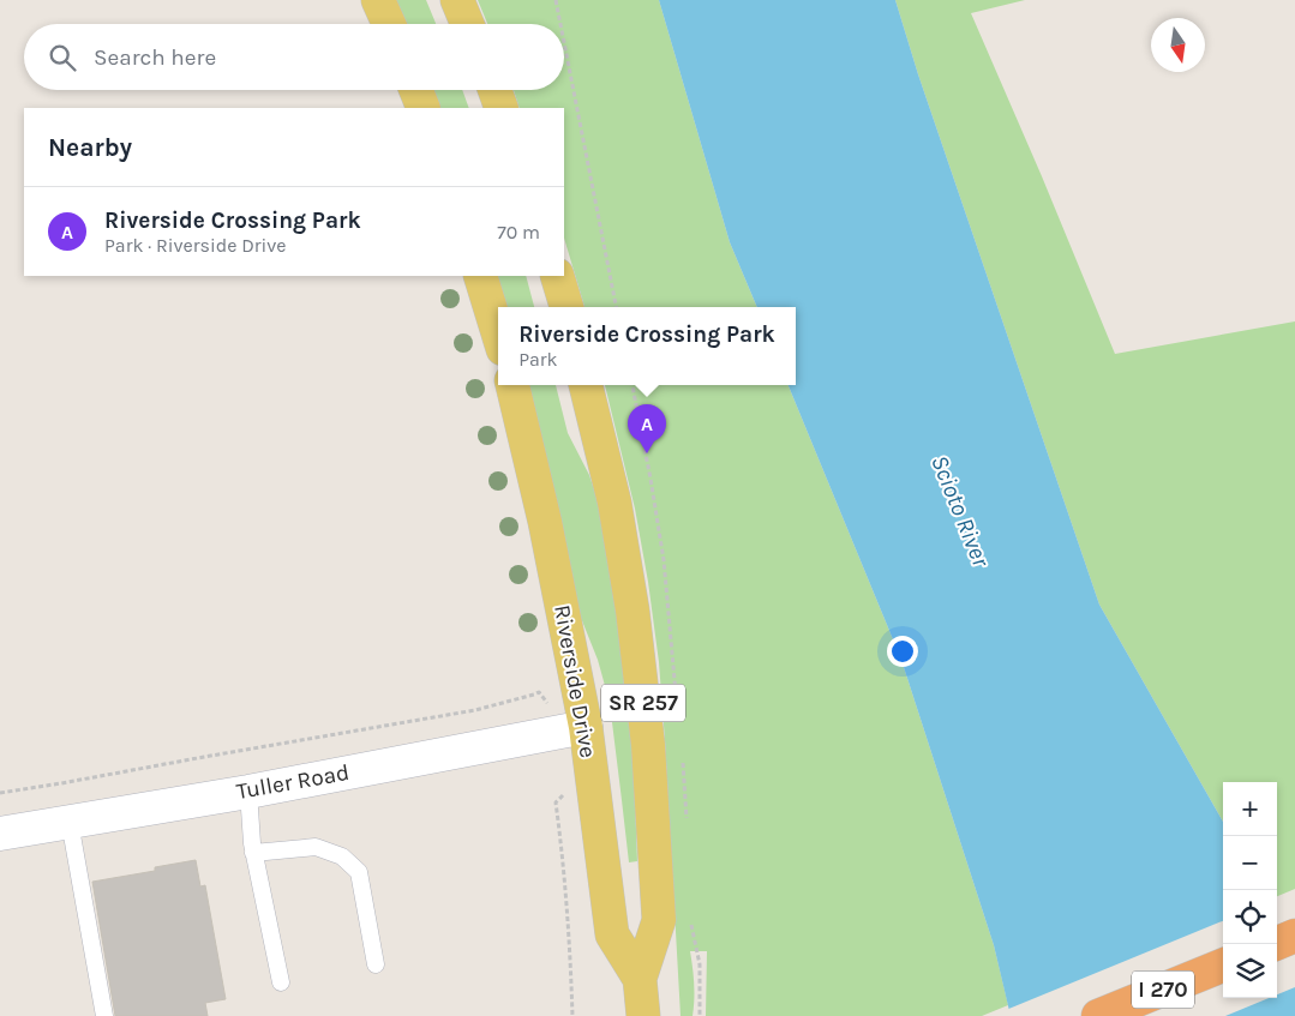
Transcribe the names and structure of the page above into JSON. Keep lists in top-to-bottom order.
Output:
{
  "streets": {
    "highway": ["I 270"],
    "main road": ["Riverside Drive", "SR 257"],
    "street": ["Tuller Road"]
  },
  "crossings": [
    ["Riverside Drive", "Tuller Road"]
  ],
  "water": ["Scioto River"],
  "north": "bottom",
  "page": {
    "search": "Search here",
    "heading": "Nearby",
    "list": [
      {
        "mark": "A",
        "name": "Riverside Crossing Park",
        "note": "Park · Riverside Drive",
        "value": "70 m"
      }
    ],
    "popup": ["Riverside Crossing Park", "Park"],
    "pins": "A",
    "map_buttons": ["+", "−"]
  }
}
